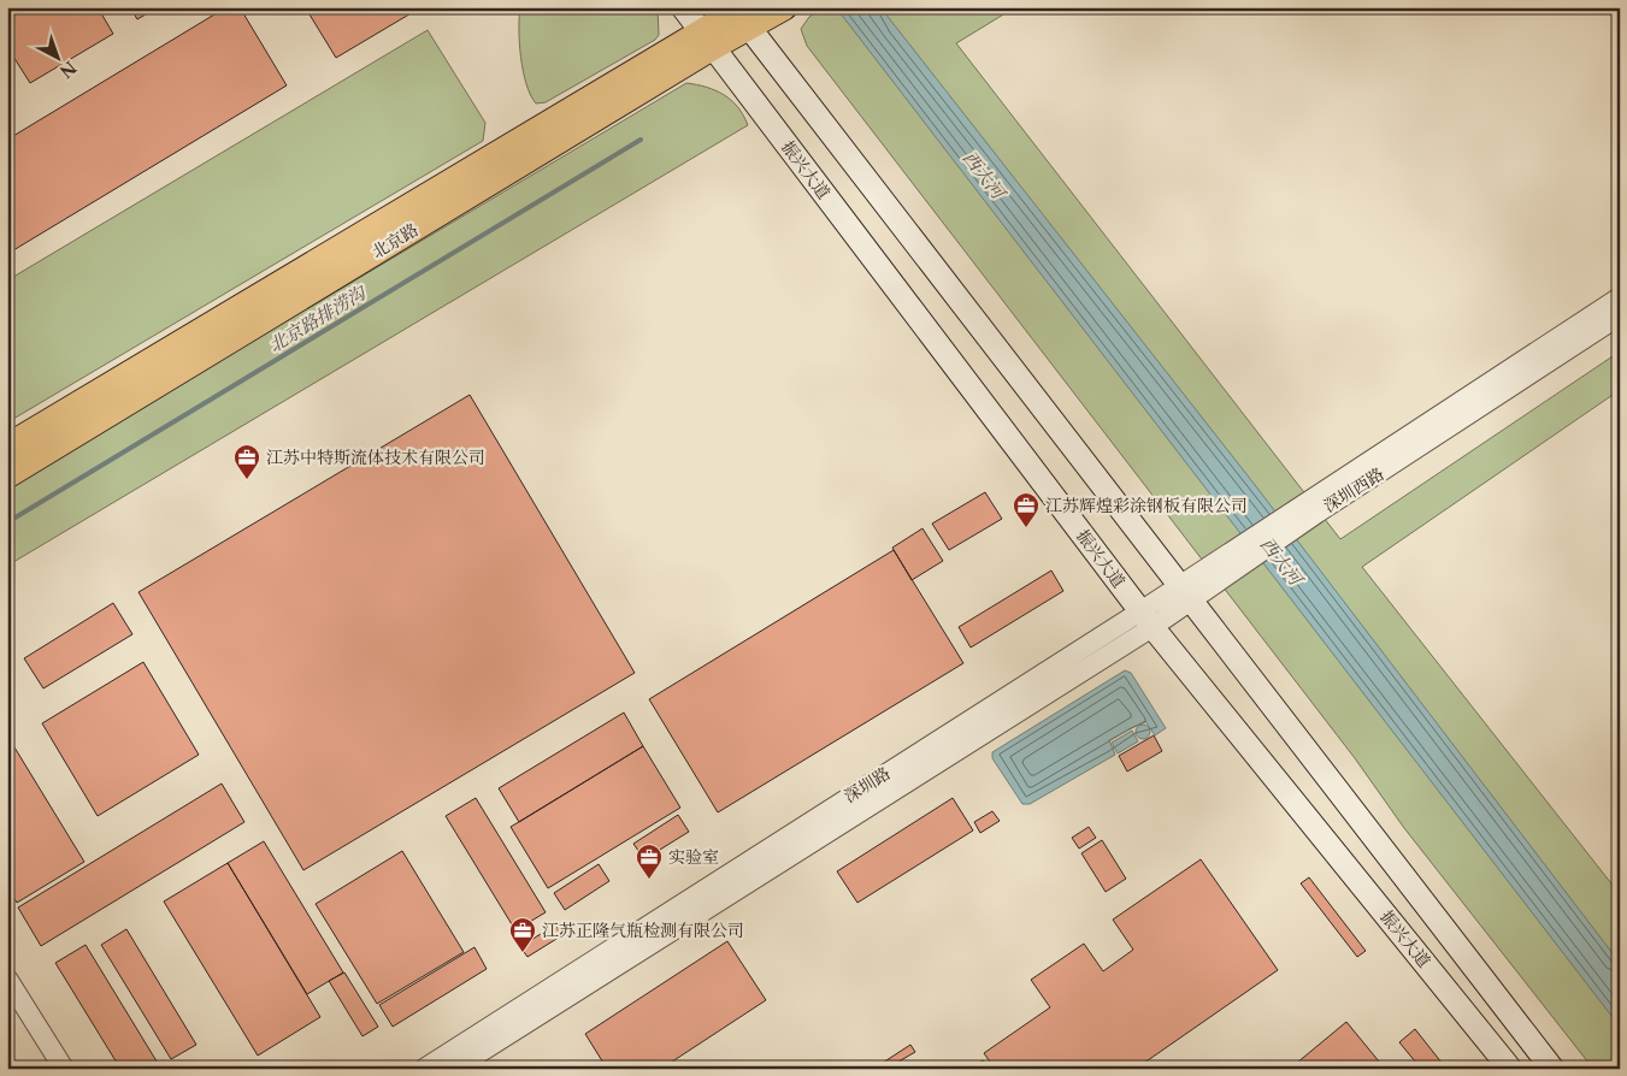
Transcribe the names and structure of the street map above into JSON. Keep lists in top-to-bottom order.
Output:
{
  "streets": {
    "main road": ["振兴大道", "北京路"],
    "street": ["深圳西路", "深圳路"]
  },
  "crossings": [
    ["振兴大道", "北京路"],
    ["振兴大道", "深圳路"],
    ["深圳西路", "深圳路"]
  ],
  "water": ["西大河", "北京路排涝沟"],
  "places": {
    "office": [
      "江苏中特斯流体技术有限公司",
      "江苏辉煌彩涂钢板有限公司",
      "实验室",
      "江苏正隆气瓶检测有限公司"
    ]
  },
  "north": "bottom right"
}
